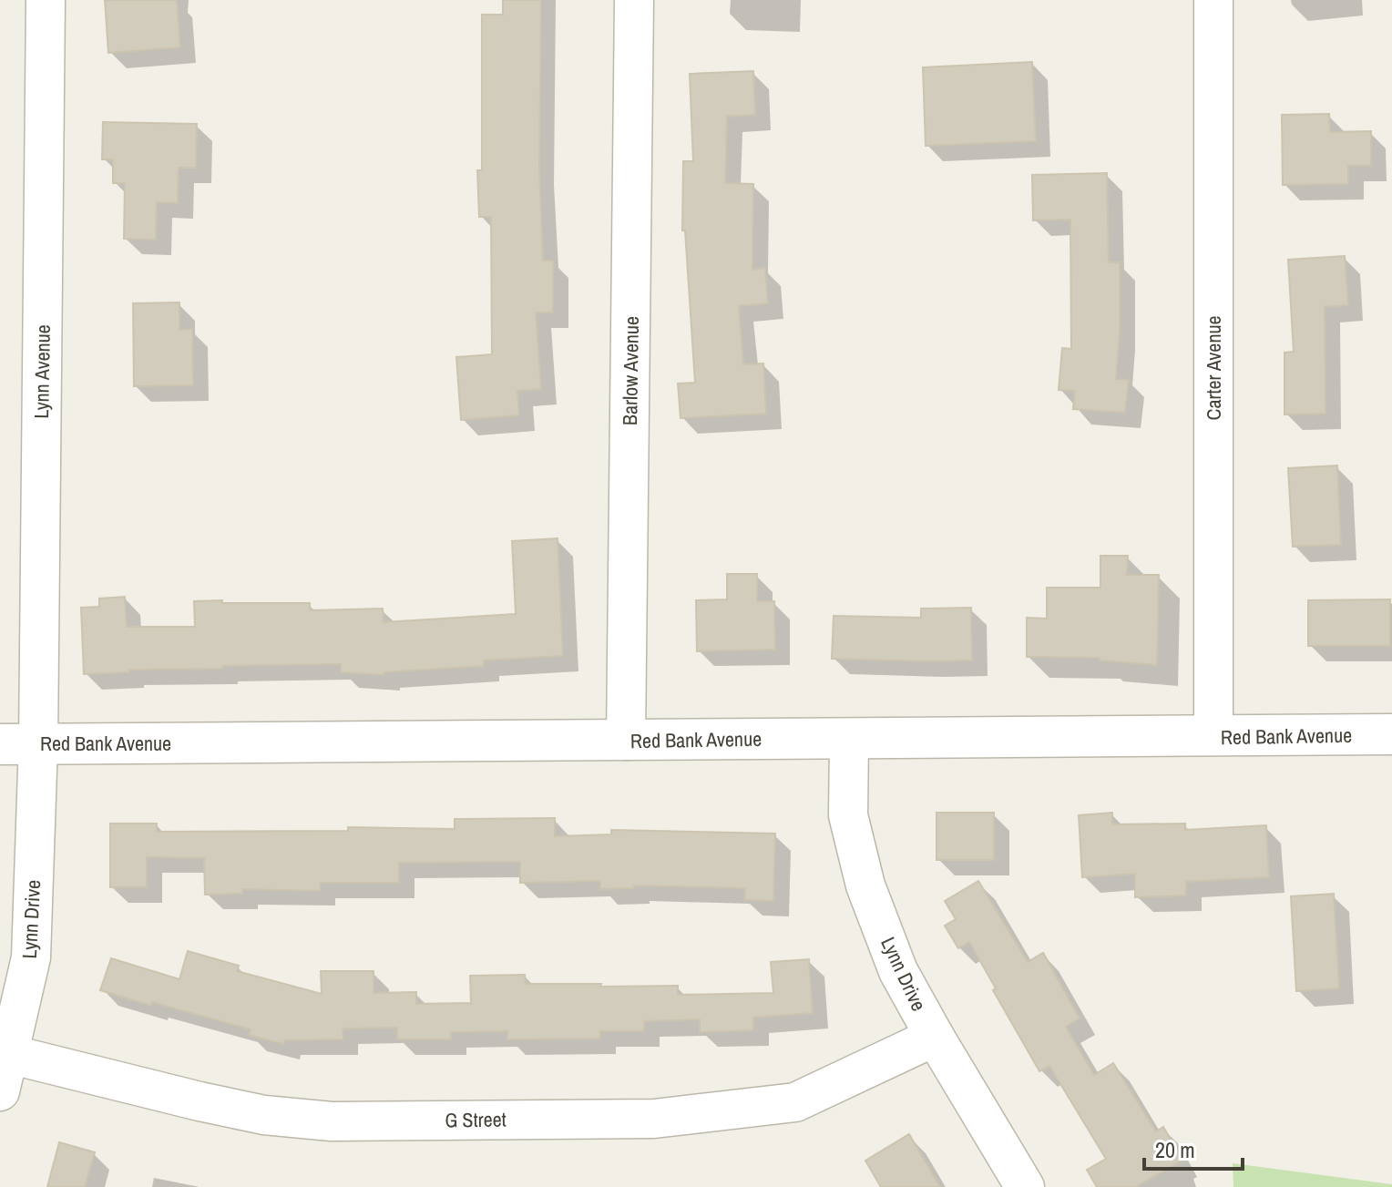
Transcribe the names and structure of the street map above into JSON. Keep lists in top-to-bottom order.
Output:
{
  "streets": {
    "street": [
      "Carter Avenue",
      "Barlow Avenue",
      "Lynn Avenue",
      "Red Bank Avenue",
      "Lynn Drive",
      "G Street"
    ]
  },
  "crossings": [
    ["Carter Avenue", "Red Bank Avenue"],
    ["Barlow Avenue", "Red Bank Avenue"],
    ["Lynn Avenue", "Red Bank Avenue"],
    ["Lynn Avenue", "Lynn Drive"],
    ["Red Bank Avenue", "Lynn Drive"],
    ["Lynn Drive", "G Street"]
  ],
  "scale_bar": "20 m"
}
